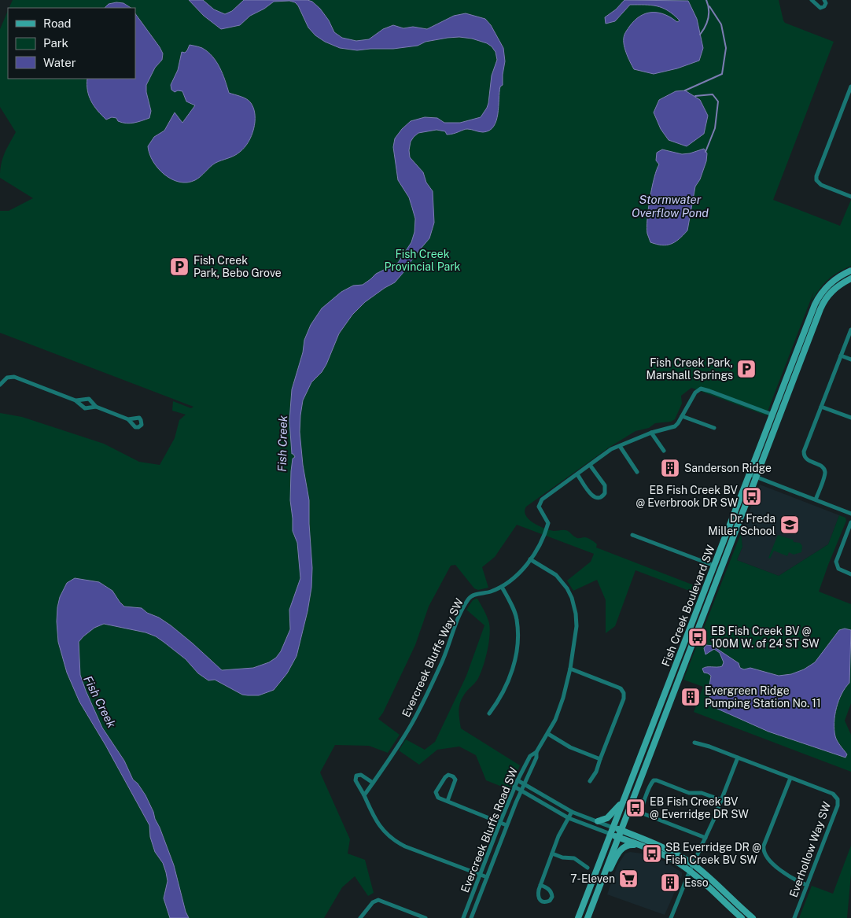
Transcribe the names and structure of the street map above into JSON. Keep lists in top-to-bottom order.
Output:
{
  "streets": {
    "main road": ["Fish Creek Boulevard SW"],
    "street": ["Evercreek Bluffs Way SW", "Evercreek Bluffs Road SW", "Everhollow Way SW"]
  },
  "crossings": [
    ["Evercreek Bluffs Way SW", "Evercreek Bluffs Road SW"]
  ],
  "water": ["Stormwater Overflow Pond", "Fish Creek"],
  "parks": ["Fish Creek Provincial Park"],
  "places": {
    "parking": ["Fish Creek Park, Bebo Grove", "Fish Creek Park, Marshall Springs"],
    "building": ["Sanderson Ridge", "Evergreen Ridge Pumping Station No. 11", "Esso"],
    "bus stop": [
      "EB Fish Creek BV @ Everbrook DR SW",
      "EB Fish Creek BV @ 100M W. of 24 ST SW",
      "EB Fish Creek BV @ Everridge DR SW",
      "SB Everridge DR @ Fish Creek BV SW"
    ],
    "school or university": ["Dr. Freda Miller School"],
    "supermarket": ["7-Eleven"]
  },
  "legend": ["Road", "Park", "Water"]
}
